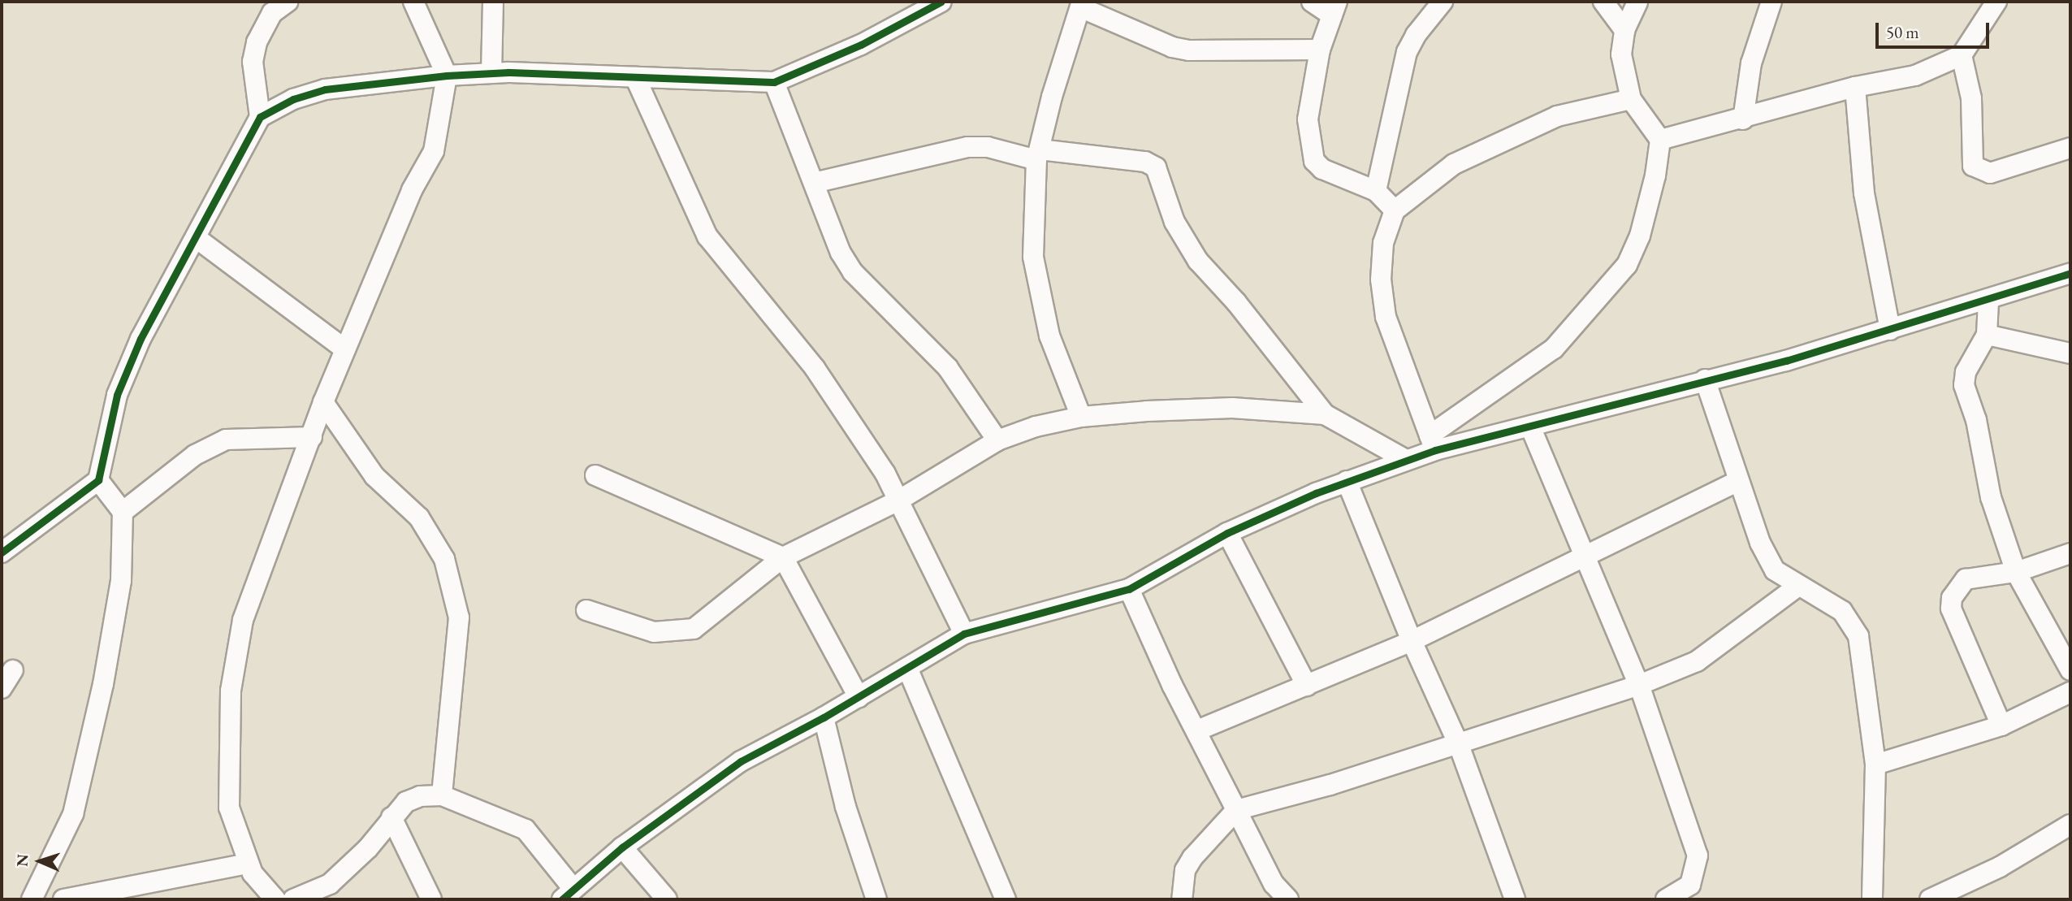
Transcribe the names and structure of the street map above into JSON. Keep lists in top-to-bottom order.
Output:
{
  "scale_bar": "50 m",
  "north": "left"
}
